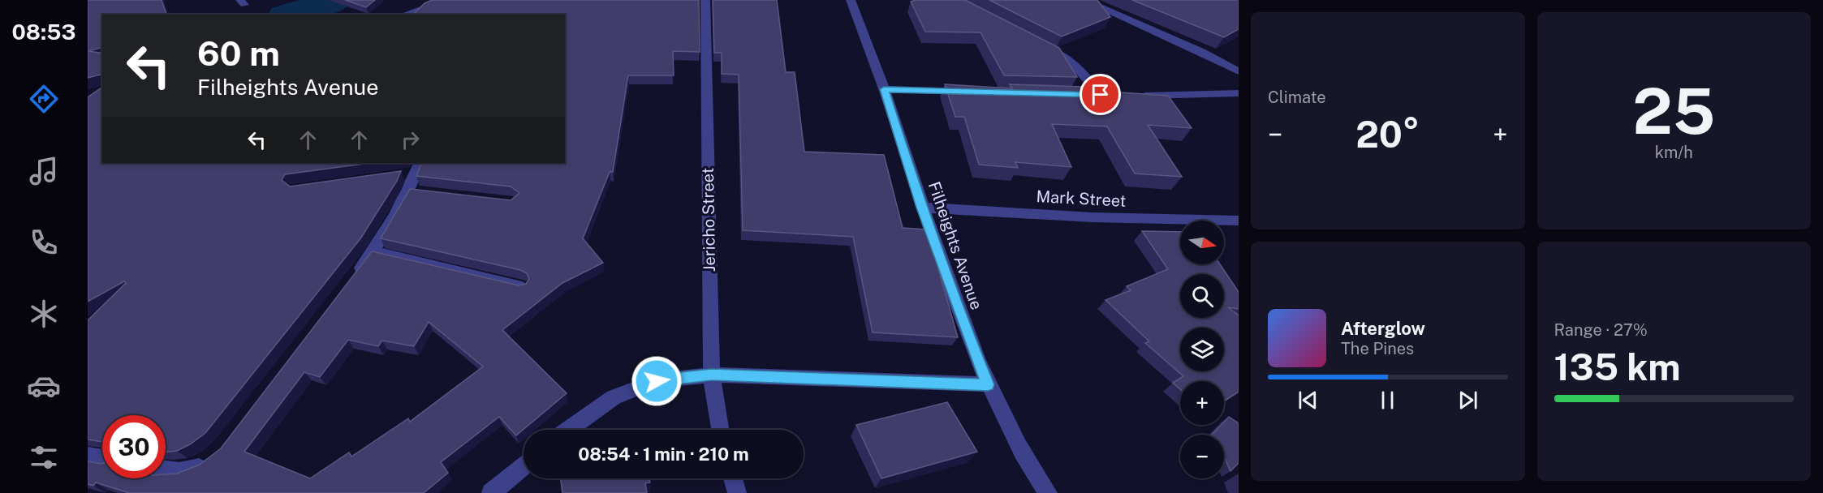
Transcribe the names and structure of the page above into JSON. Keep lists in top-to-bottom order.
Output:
{
  "streets": {
    "street": ["Mark Street", "Jericho Street", "Filheights Avenue"]
  },
  "crossings": [
    ["Mark Street", "Filheights Avenue"]
  ],
  "north": "right",
  "page": {
    "tabs": "08:53",
    "tile": [
      "Climate",
      ["25", "km/h"],
      ["Range · 27%", "135 km"]
    ],
    "turn": ["60 m", "Filheights Avenue"],
    "heat": ["−", "20°", "+"],
    "map_buttons": ["+", "−"],
    "song": ["Afterglow", "The Pines"],
    "limit": "30",
    "trip": "08:54 · 1 min · 210 m"
  }
}
